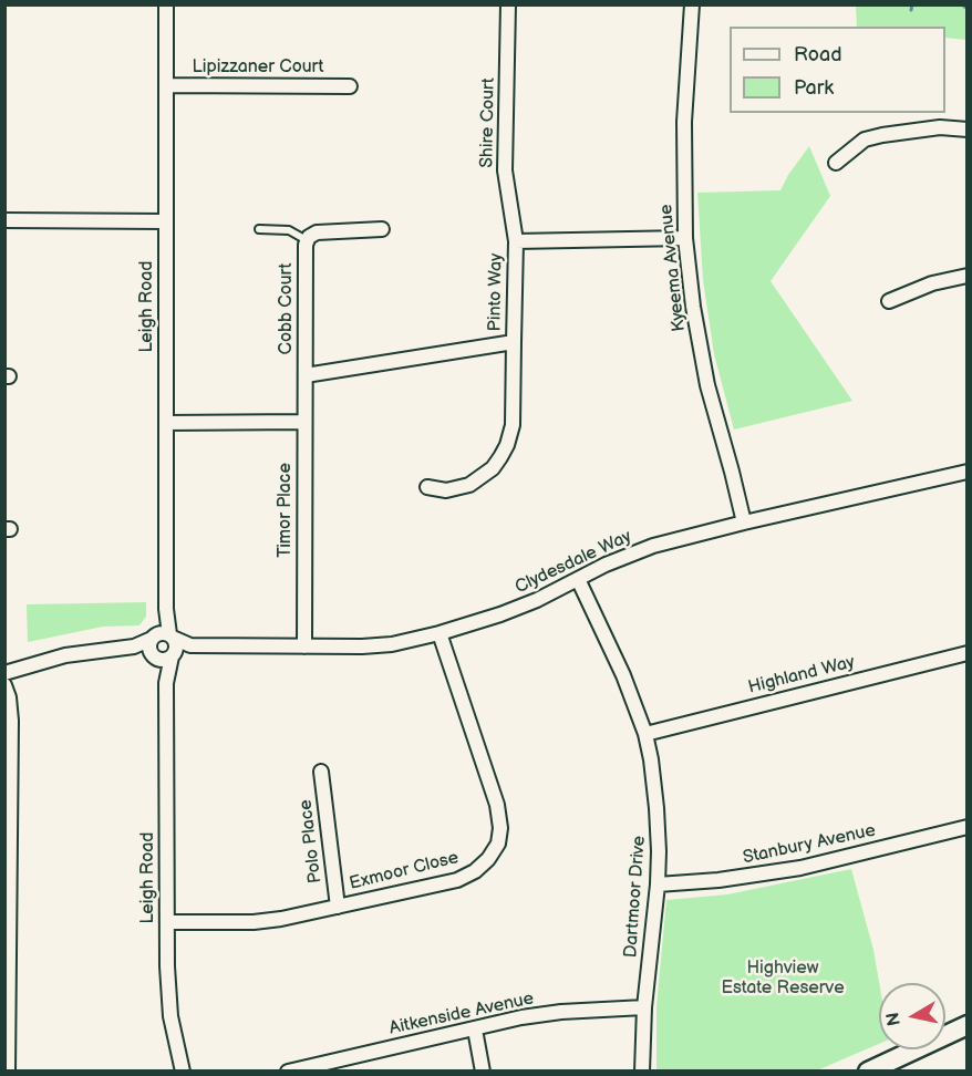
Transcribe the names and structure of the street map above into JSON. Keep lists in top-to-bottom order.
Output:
{
  "streets": {
    "street": [
      "Lipizzaner Court",
      "Shire Court",
      "Kyeema Avenue",
      "Pinto Way",
      "Leigh Road",
      "Cobb Court",
      "Timor Place",
      "Clydesdale Way",
      "Highland Way",
      "Polo Place",
      "Stanbury Avenue",
      "Exmoor Close",
      "Dartmoor Drive",
      "Aitkenside Avenue"
    ]
  },
  "crossings": [
    ["Lipizzaner Court", "Leigh Road"],
    ["Shire Court", "Pinto Way"],
    ["Kyeema Avenue", "Pinto Way"],
    ["Kyeema Avenue", "Clydesdale Way"],
    ["Pinto Way", "Cobb Court"],
    ["Pinto Way", "Timor Place"],
    ["Leigh Road", "Clydesdale Way"],
    ["Leigh Road", "Exmoor Close"],
    ["Cobb Court", "Timor Place"],
    ["Timor Place", "Clydesdale Way"],
    ["Clydesdale Way", "Exmoor Close"],
    ["Clydesdale Way", "Dartmoor Drive"],
    ["Highland Way", "Dartmoor Drive"],
    ["Polo Place", "Exmoor Close"],
    ["Stanbury Avenue", "Dartmoor Drive"],
    ["Dartmoor Drive", "Aitkenside Avenue"]
  ],
  "parks": ["Highview Estate Reserve"],
  "legend": ["Road", "Park"],
  "north": "left"
}
